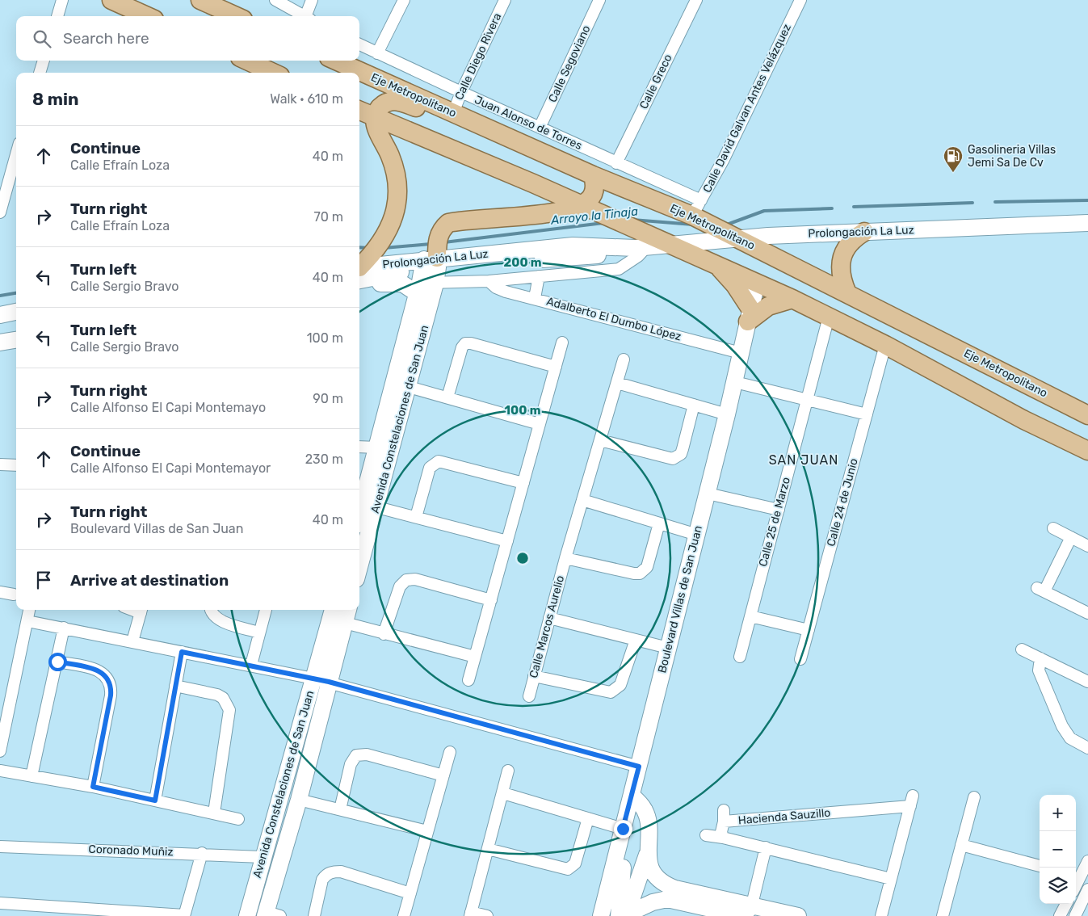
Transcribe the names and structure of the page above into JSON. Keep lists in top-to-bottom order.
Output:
{
  "streets": {
    "main road": ["Eje Metropolitano"],
    "street": [
      "Calle Diego Rivera",
      "Calle Segoviano",
      "Calle Greco",
      "Calle David Galvan Antes Velázquez",
      "Juan Alonso de Torres",
      "Prolongación La Luz",
      "Adalberto El Dumbo López",
      "Avenida Constelaciones de San Juan",
      "Calle 24 de Junio",
      "Calle 25 de Marzo",
      "Boulevard Villas de San Juan",
      "Calle Marcos Aurelio",
      "Hacienda Sauzillo",
      "Coronado Muñiz"
    ]
  },
  "crossings": [
    ["Calle Diego Rivera", "Eje Metropolitano"],
    ["Calle Diego Rivera", "Juan Alonso de Torres"],
    ["Calle Segoviano", "Juan Alonso de Torres"],
    ["Calle Greco", "Juan Alonso de Torres"],
    ["Eje Metropolitano", "Calle David Galvan Antes Velázquez"],
    ["Eje Metropolitano", "Prolongación La Luz"],
    ["Calle David Galvan Antes Velázquez", "Juan Alonso de Torres"],
    ["Prolongación La Luz", "Avenida Constelaciones de San Juan"],
    ["Adalberto El Dumbo López", "Boulevard Villas de San Juan"],
    ["Avenida Constelaciones de San Juan", "Coronado Muñiz"]
  ],
  "districts": ["SAN JUAN"],
  "water": ["Arroyo la Tinaja"],
  "places": {
    "fuel station": ["Gasolineria Villas Jemi Sa De Cv"]
  },
  "page": {
    "search": "Search here",
    "heading": ["8 min", "Walk · 610 m"],
    "list": [
      ["Continue", "Calle Efraín Loza", "40 m"],
      ["Turn right", "Calle Efraín Loza", "70 m"],
      ["Turn left", "Calle Sergio Bravo", "40 m"],
      ["Turn left", "Calle Sergio Bravo", "100 m"],
      ["Turn right", "Calle Alfonso El Capi Montemayo", "90 m"],
      ["Continue", "Calle Alfonso El Capi Montemayor", "230 m"],
      ["Turn right", "Boulevard Villas de San Juan", "40 m"],
      "Arrive at destination"
    ],
    "map_buttons": ["+", "−"]
  },
  "rings": ["200 m", "100 m"]
}
